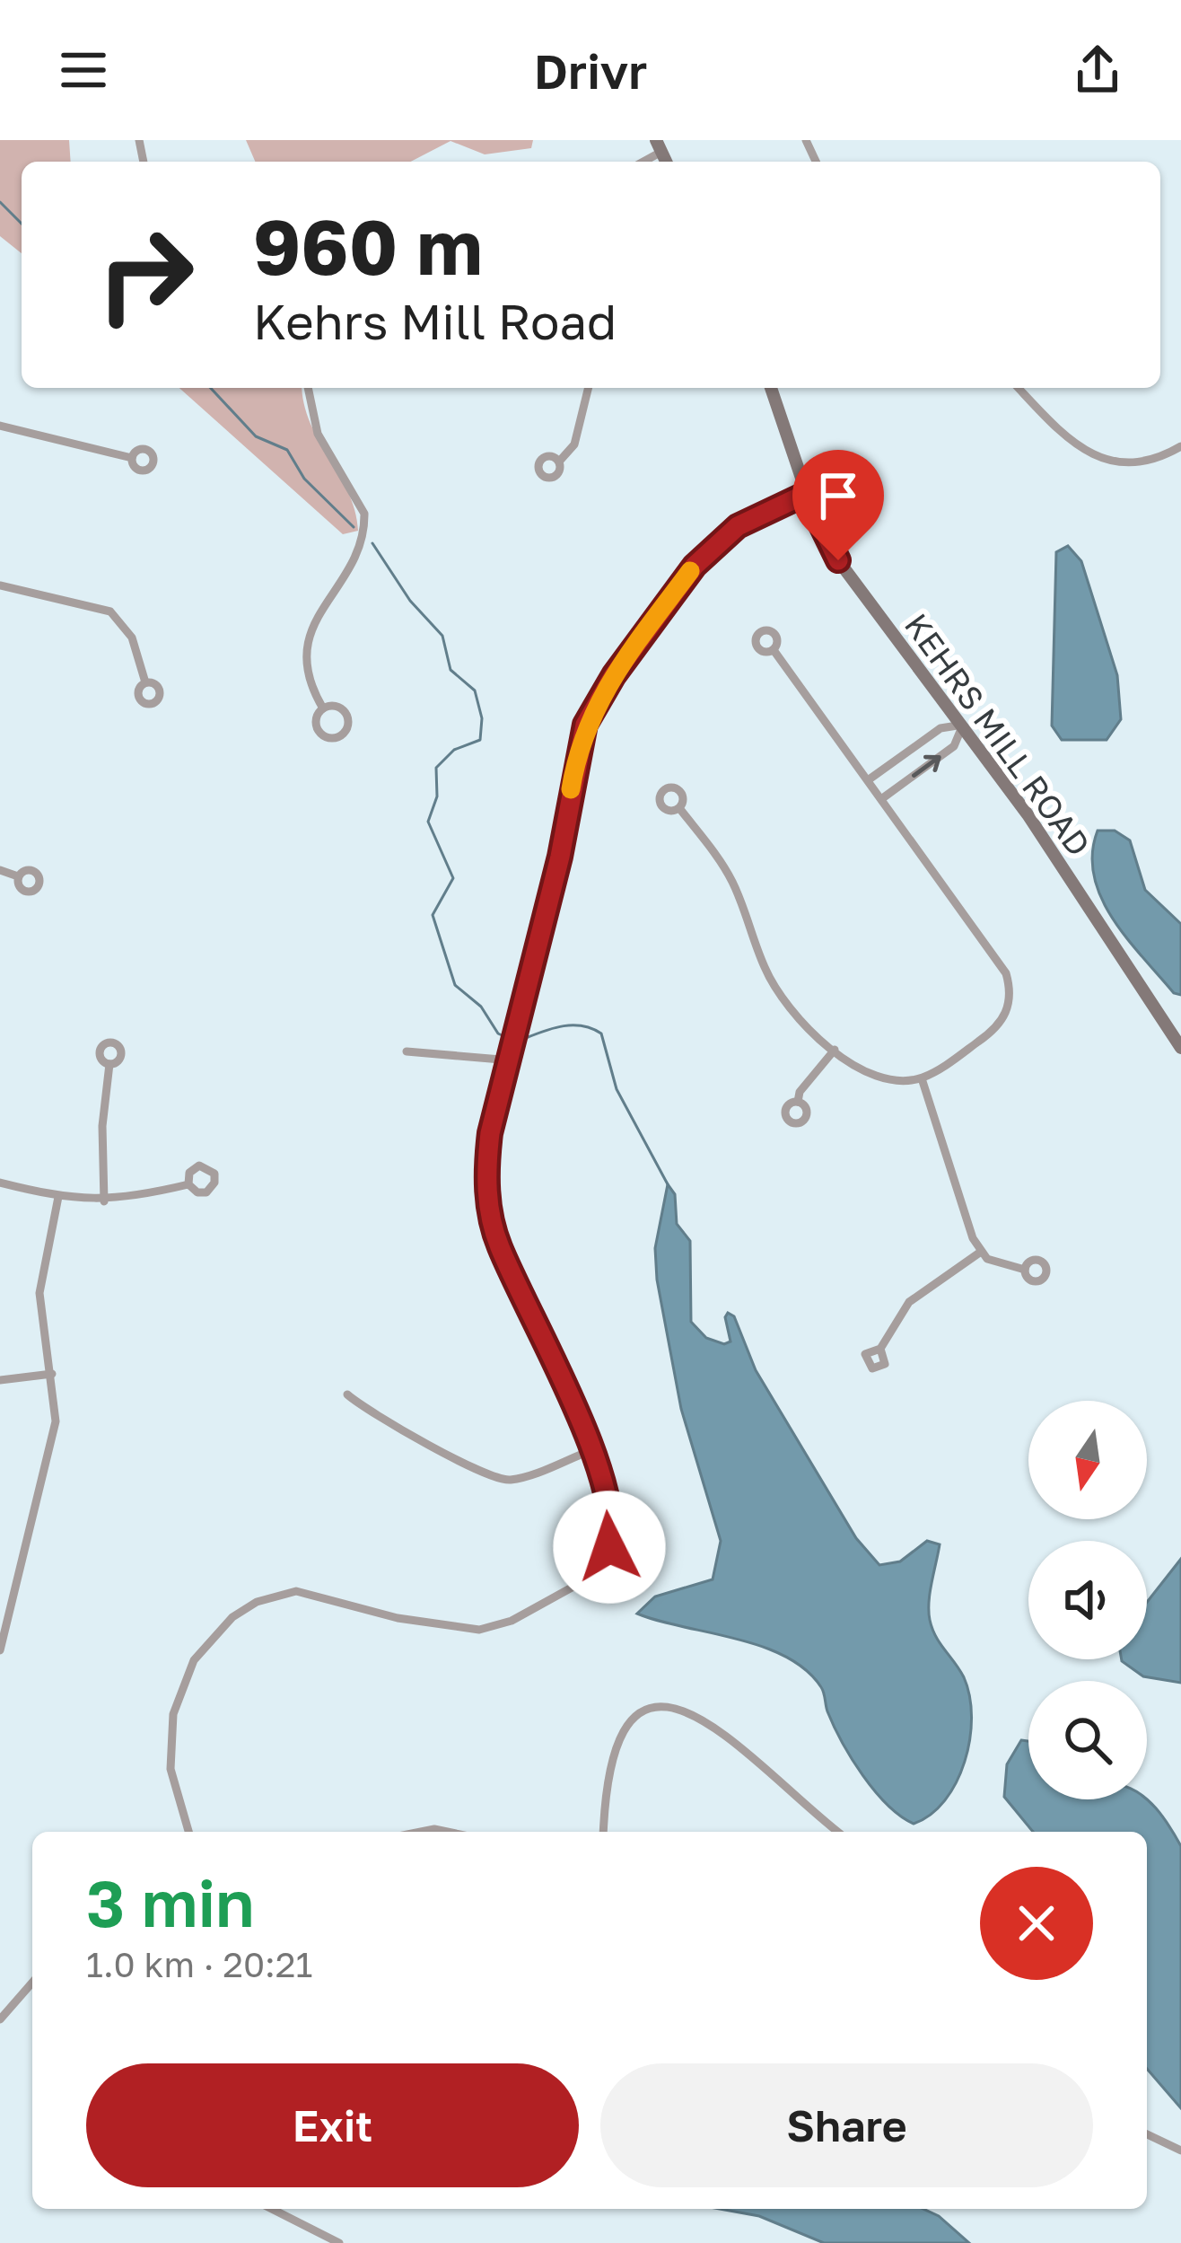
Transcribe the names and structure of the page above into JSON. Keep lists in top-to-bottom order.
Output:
{
  "streets": {
    "main road": ["KEHRS MILL ROAD"]
  },
  "north": "bottom",
  "page": {
    "header": "Drivr",
    "turn": ["960 m", "Kehrs Mill Road"],
    "heading": ["3 min", "1.0 km · 20:21"],
    "buttons": ["Exit", "Share"]
  }
}
